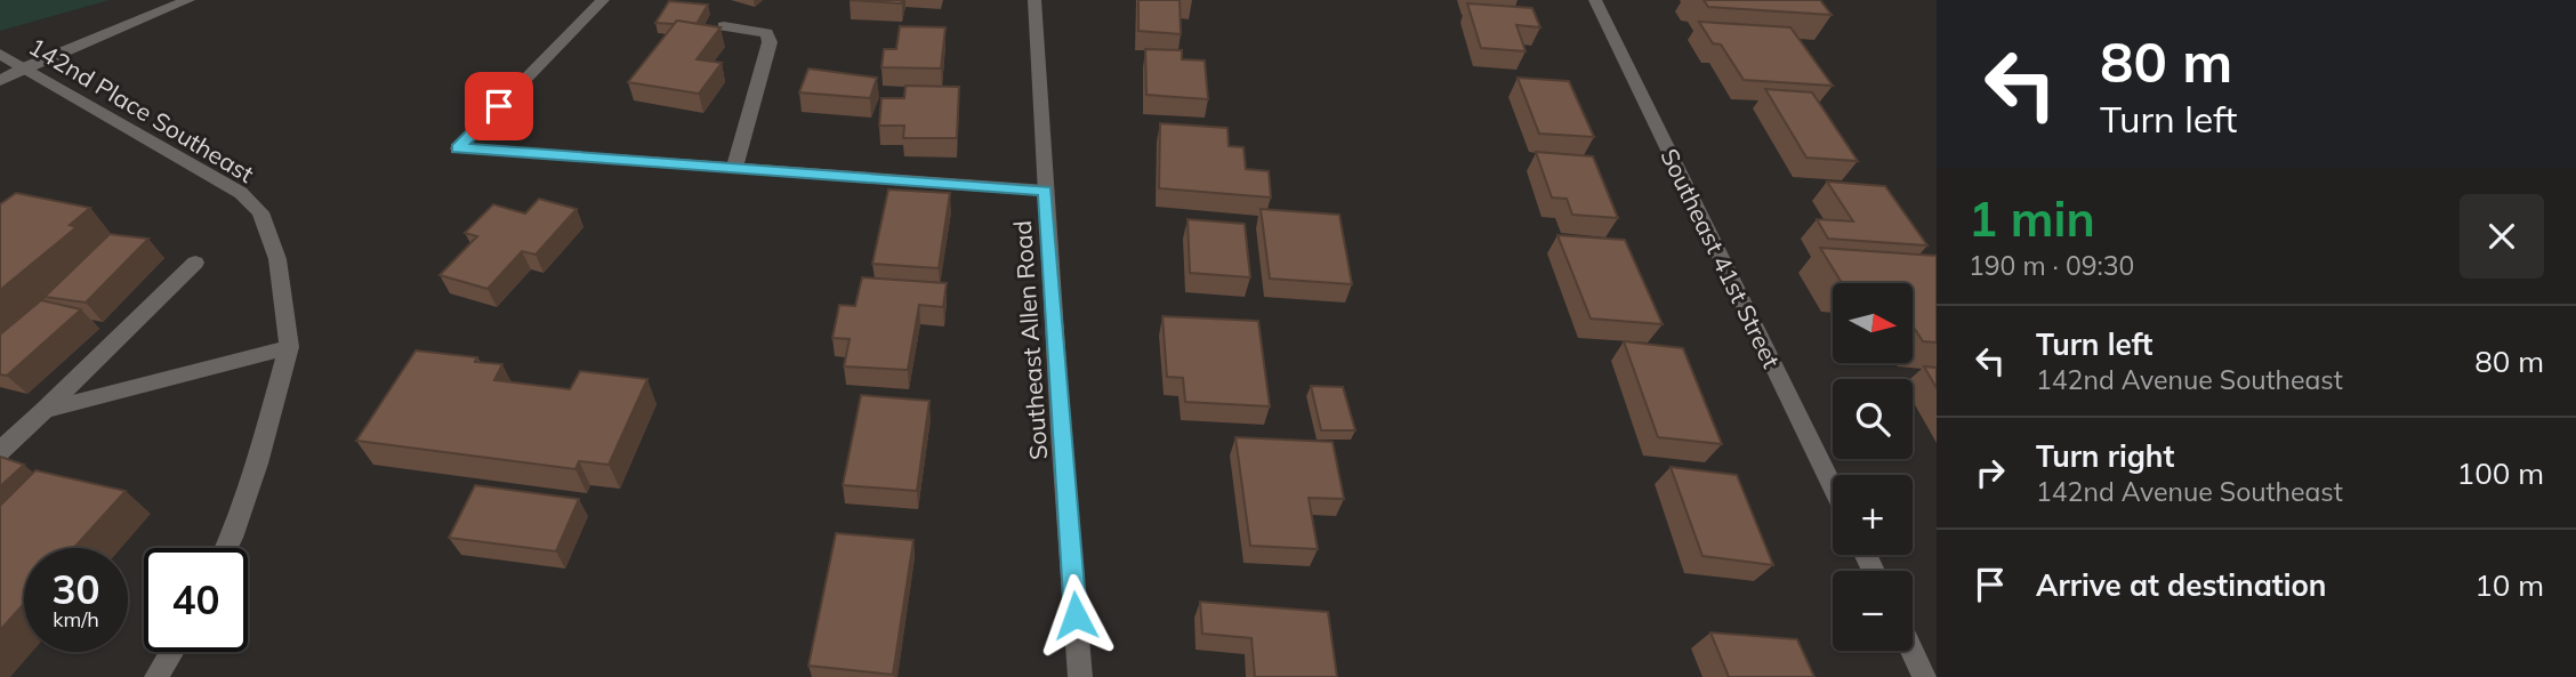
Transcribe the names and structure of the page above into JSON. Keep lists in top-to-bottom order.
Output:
{
  "streets": {
    "street": ["142nd Place Southeast", "Southeast 41st Street", "Southeast Allen Road"]
  },
  "north": "right",
  "page": {
    "turn": ["80 m", "Turn left"],
    "heading": ["1 min", "190 m · 09:30"],
    "map_buttons": ["+", "−"],
    "list": [
      {
        "name": "Turn left",
        "note": "142nd Avenue Southeast",
        "value": "80 m"
      },
      {
        "name": "Turn right",
        "note": "142nd Avenue Southeast",
        "value": "100 m"
      },
      {
        "name": "Arrive at destination",
        "value": "10 m"
      }
    ],
    "speed": "30 km/h",
    "limit": "40"
  }
}
